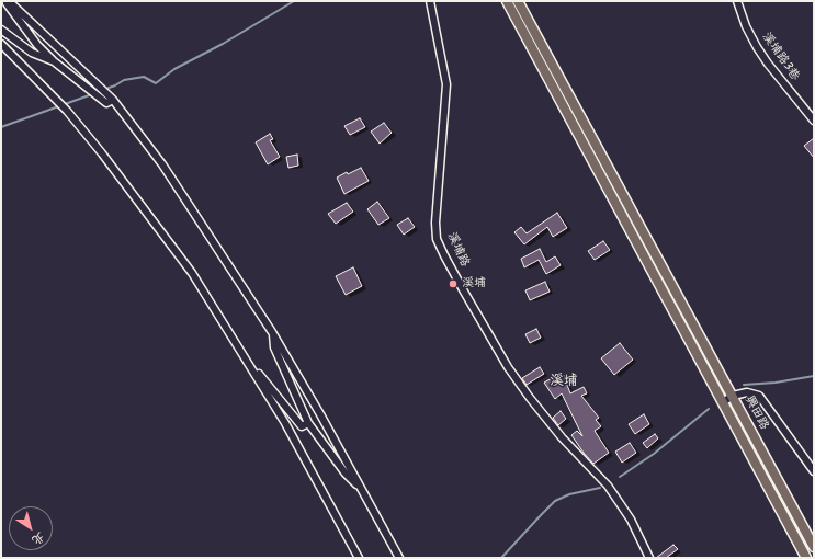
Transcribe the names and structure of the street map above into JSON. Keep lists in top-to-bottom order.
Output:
{
  "streets": {
    "main road": ["興田路"],
    "street": ["溪埔路3巷", "溪埔路"]
  },
  "districts": ["溪埔"],
  "places": ["溪埔"],
  "north": "bottom right"
}
